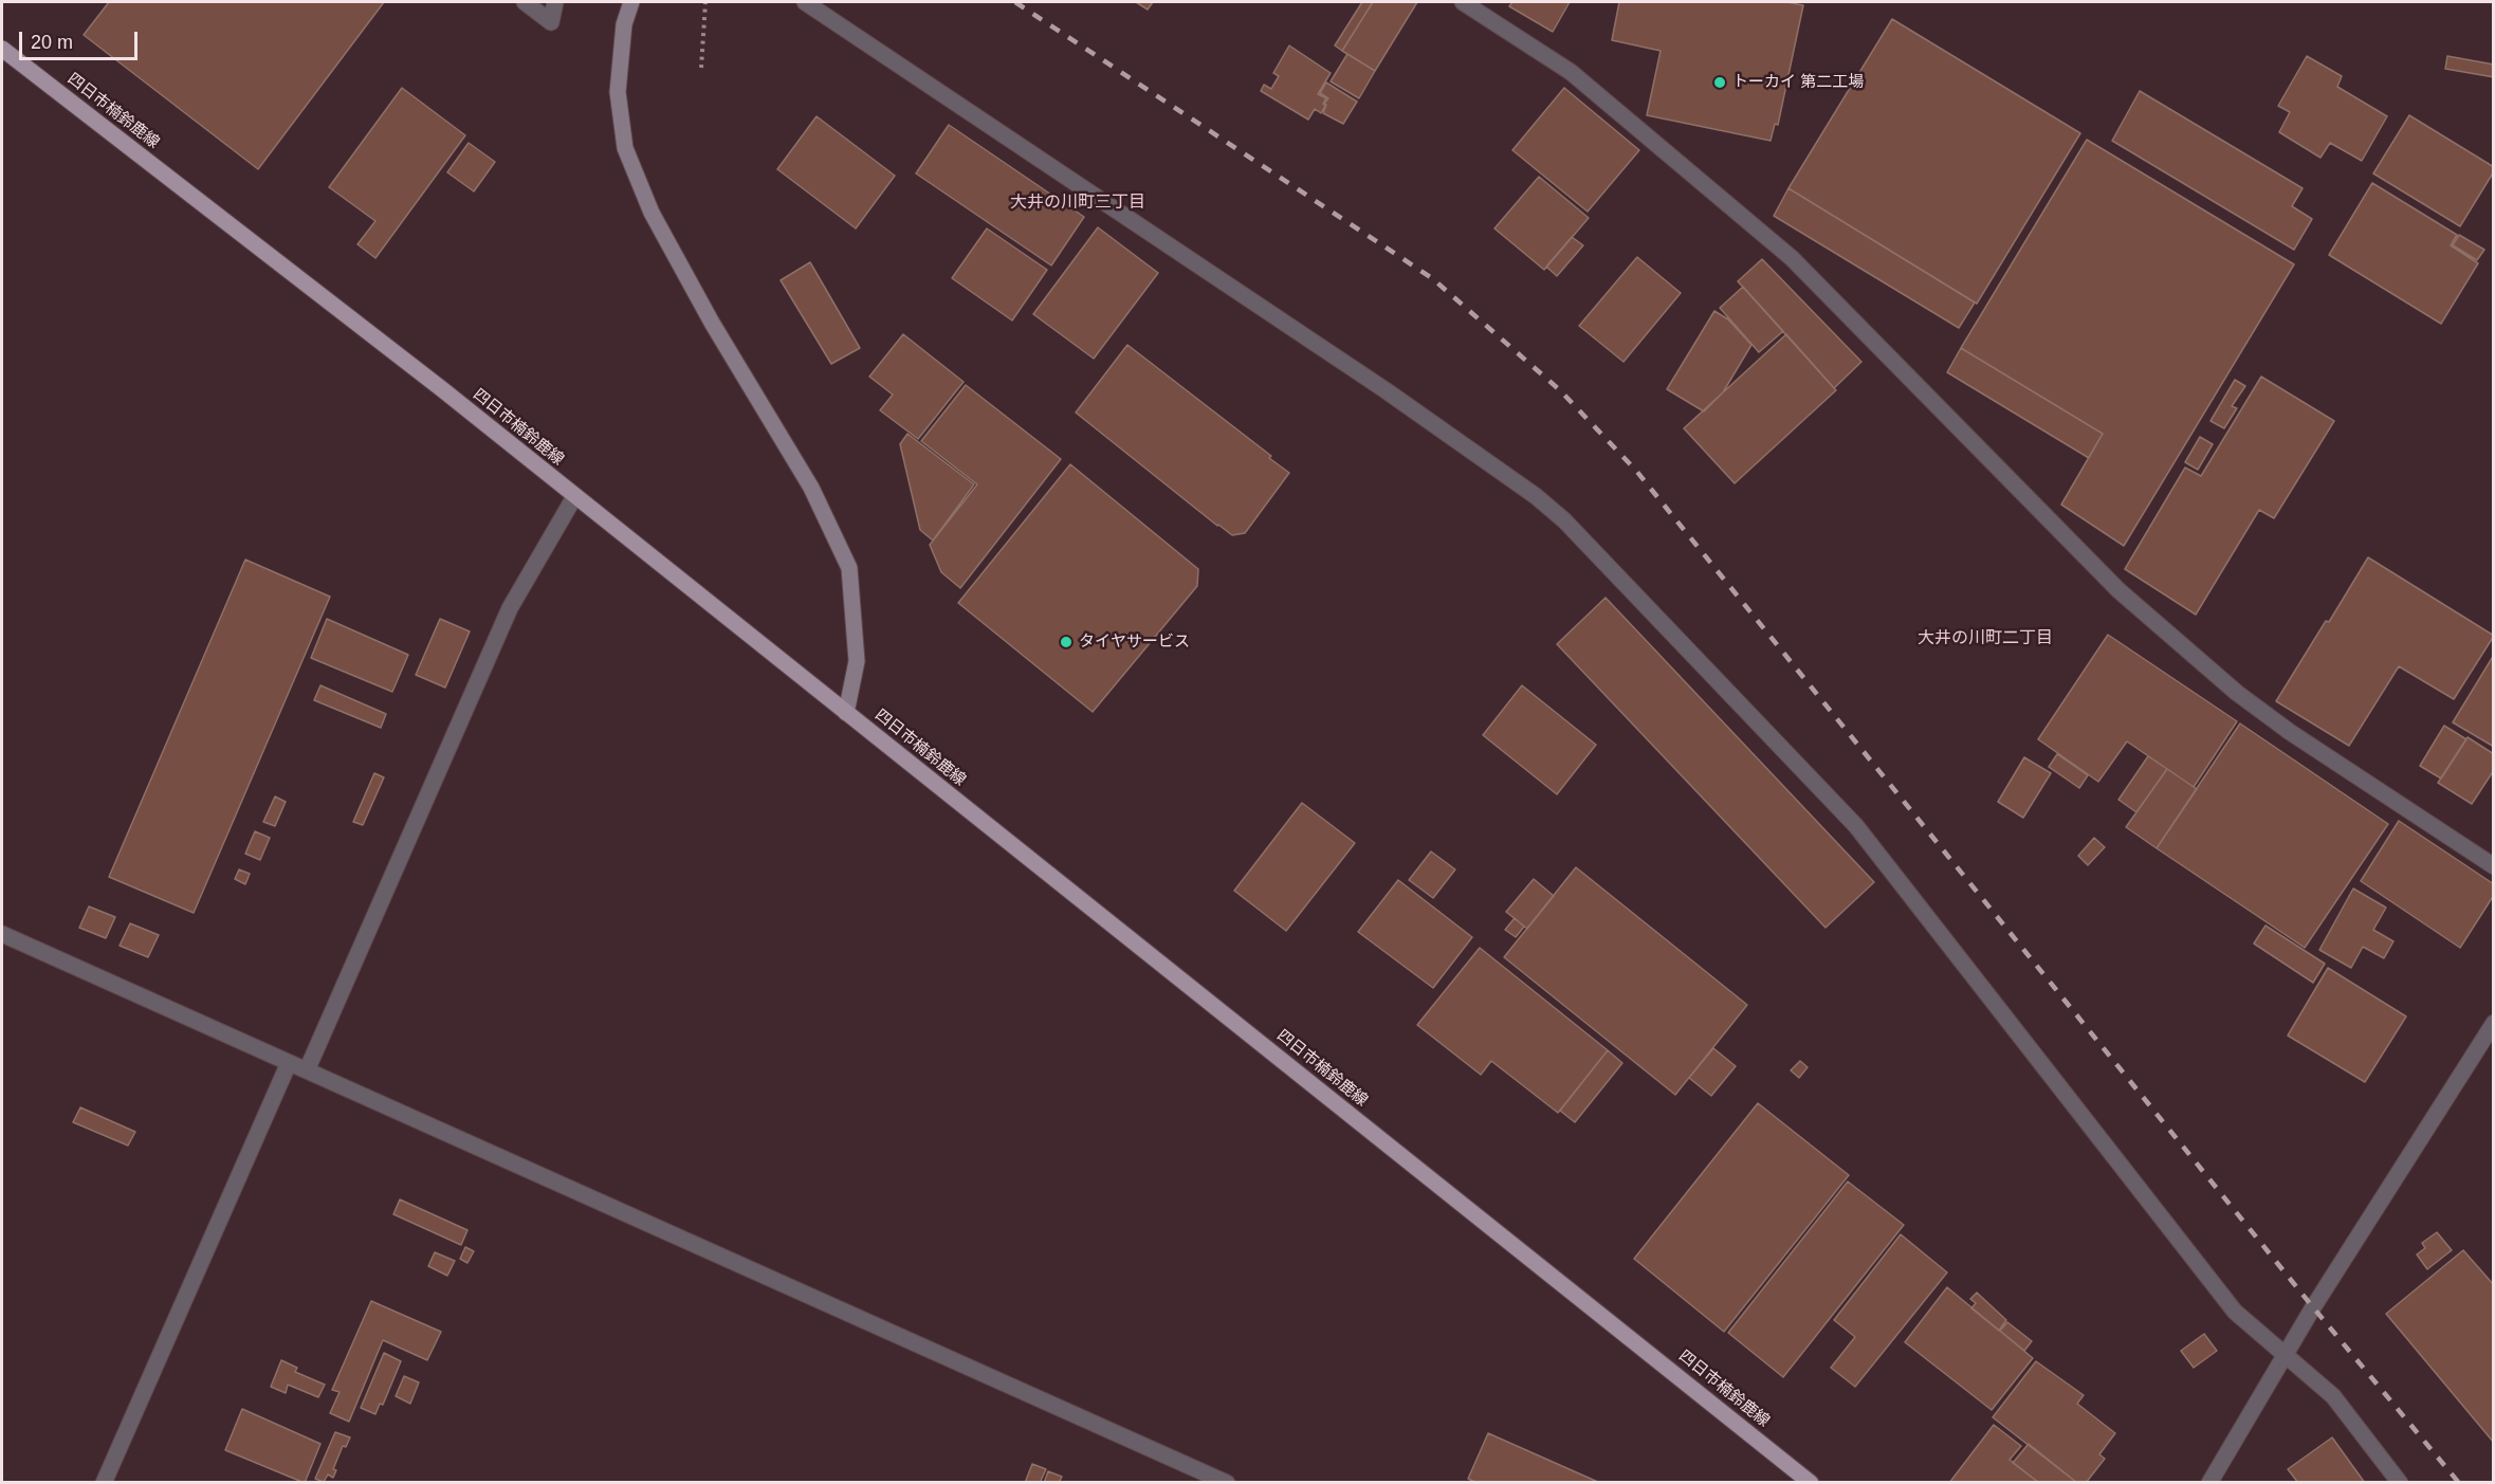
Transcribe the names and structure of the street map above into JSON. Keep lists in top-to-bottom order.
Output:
{
  "streets": {
    "main road": ["四日市楠鈴鹿線"]
  },
  "districts": ["大井の川町三丁目", "大井の川町二丁目"],
  "places": ["トーカイ 第二工場", "タイヤサービス"],
  "scale_bar": "20 m"
}
